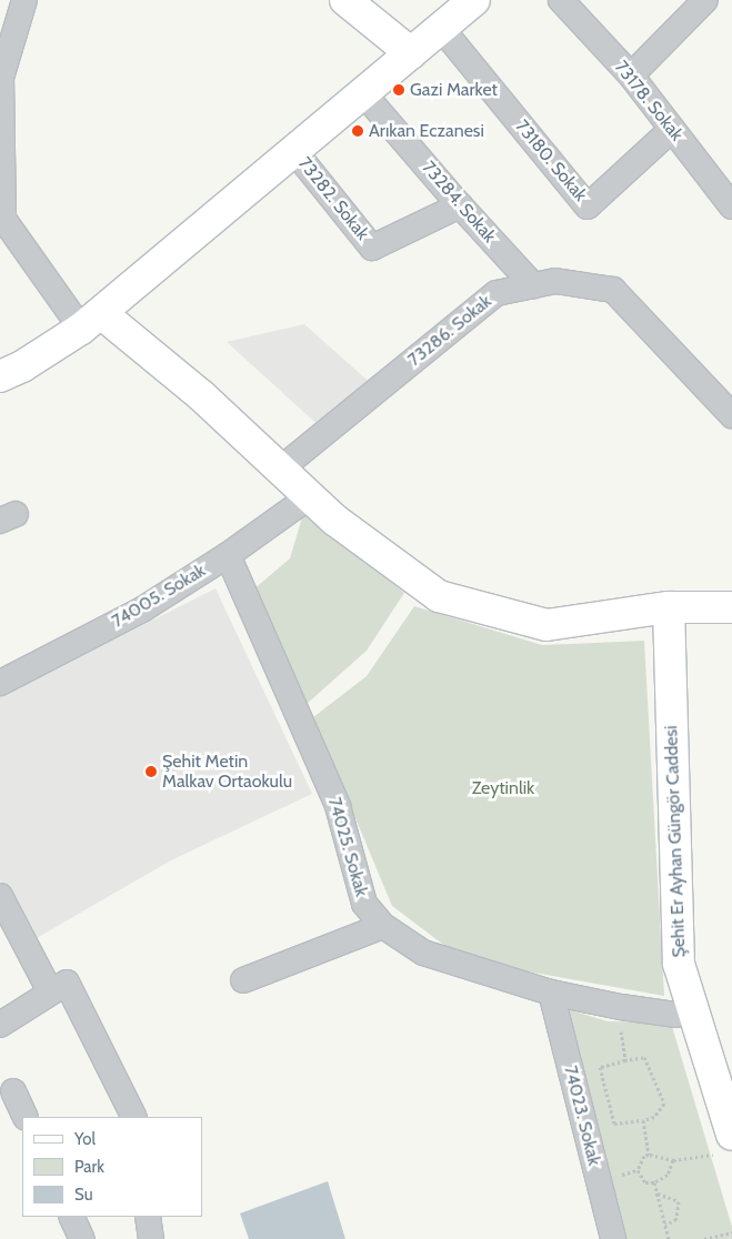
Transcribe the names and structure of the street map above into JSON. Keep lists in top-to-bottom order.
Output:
{
  "streets": {
    "main road": ["Şehit Er Ayhan Güngör Caddesi"],
    "street": [
      "73178. Sokak",
      "73180. Sokak",
      "73282. Sokak",
      "73284. Sokak",
      "73286. Sokak",
      "74005. Sokak",
      "74025. Sokak",
      "74023. Sokak"
    ]
  },
  "crossings": [
    ["73178. Sokak", "73180. Sokak"],
    ["73282. Sokak", "73284. Sokak"],
    ["73284. Sokak", "73286. Sokak"],
    ["74005. Sokak", "74025. Sokak"],
    ["Şehit Er Ayhan Güngör Caddesi", "74025. Sokak"],
    ["74025. Sokak", "74023. Sokak"]
  ],
  "parks": ["Zeytinlik"],
  "places": ["Gazi Market", "Arıkan Eczanesi", "Şehit Metin Malkav Ortaokulu"],
  "legend": ["Yol", "Park", "Su"]
}
